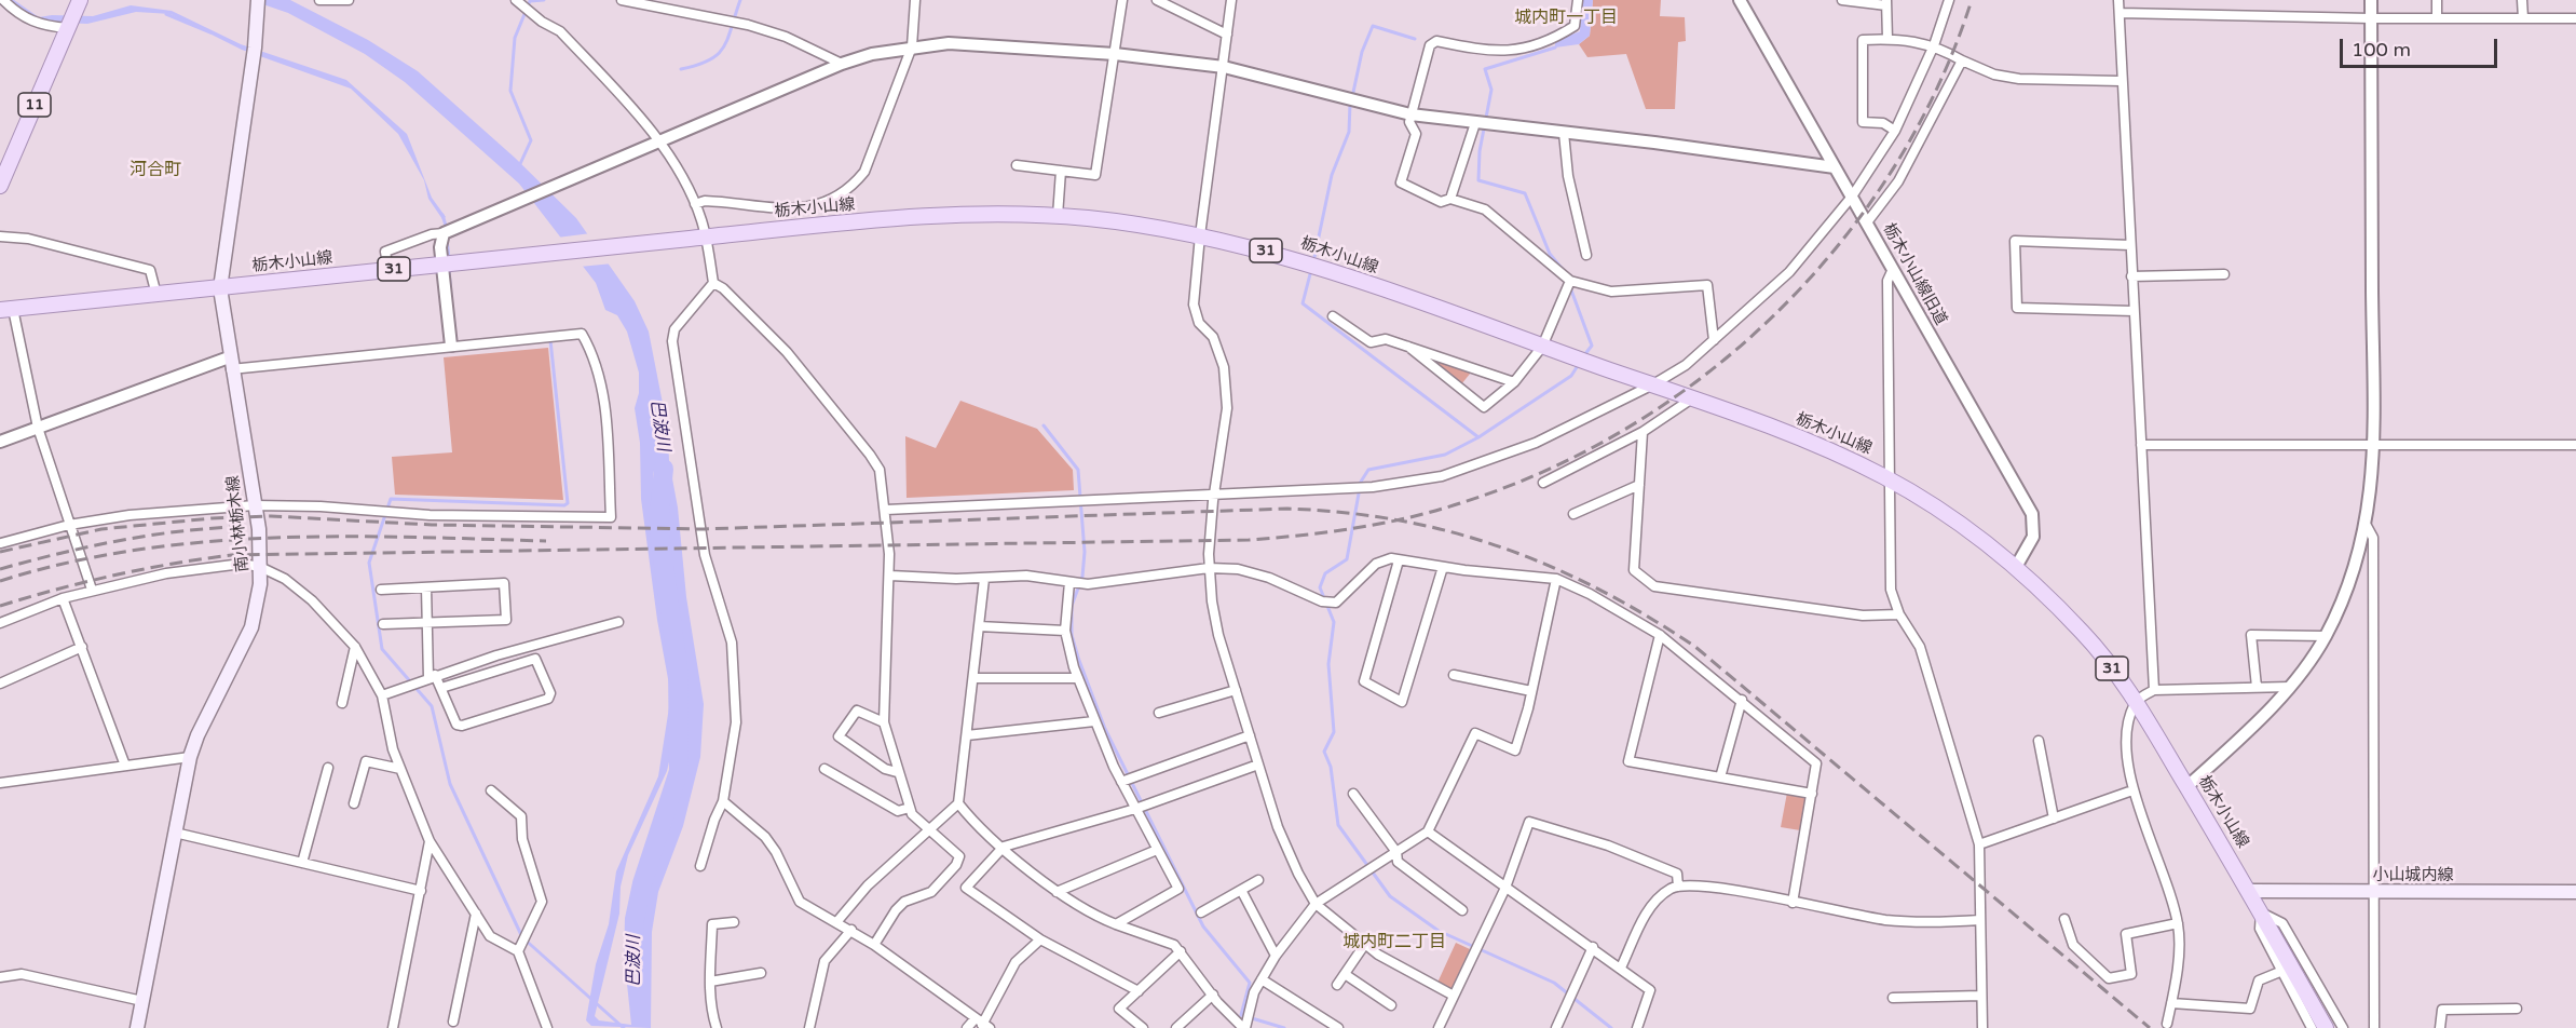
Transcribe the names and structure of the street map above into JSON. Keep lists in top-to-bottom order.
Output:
{
  "streets": {
    "main road": [
      "11",
      "栃木小山線",
      "31",
      "南小林栃木線",
      "小山城内線"
    ],
    "street": ["栃木小山線旧道"]
  },
  "crossings": [
    ["栃木小山線", "栃木小山線旧道"],
    ["栃木小山線", "南小林栃木線"],
    ["栃木小山線", "小山城内線"]
  ],
  "districts": ["城内町一丁目", "河合町", "城内町二丁目"],
  "water": ["巴波川"],
  "scale_bar": "100 m"
}
